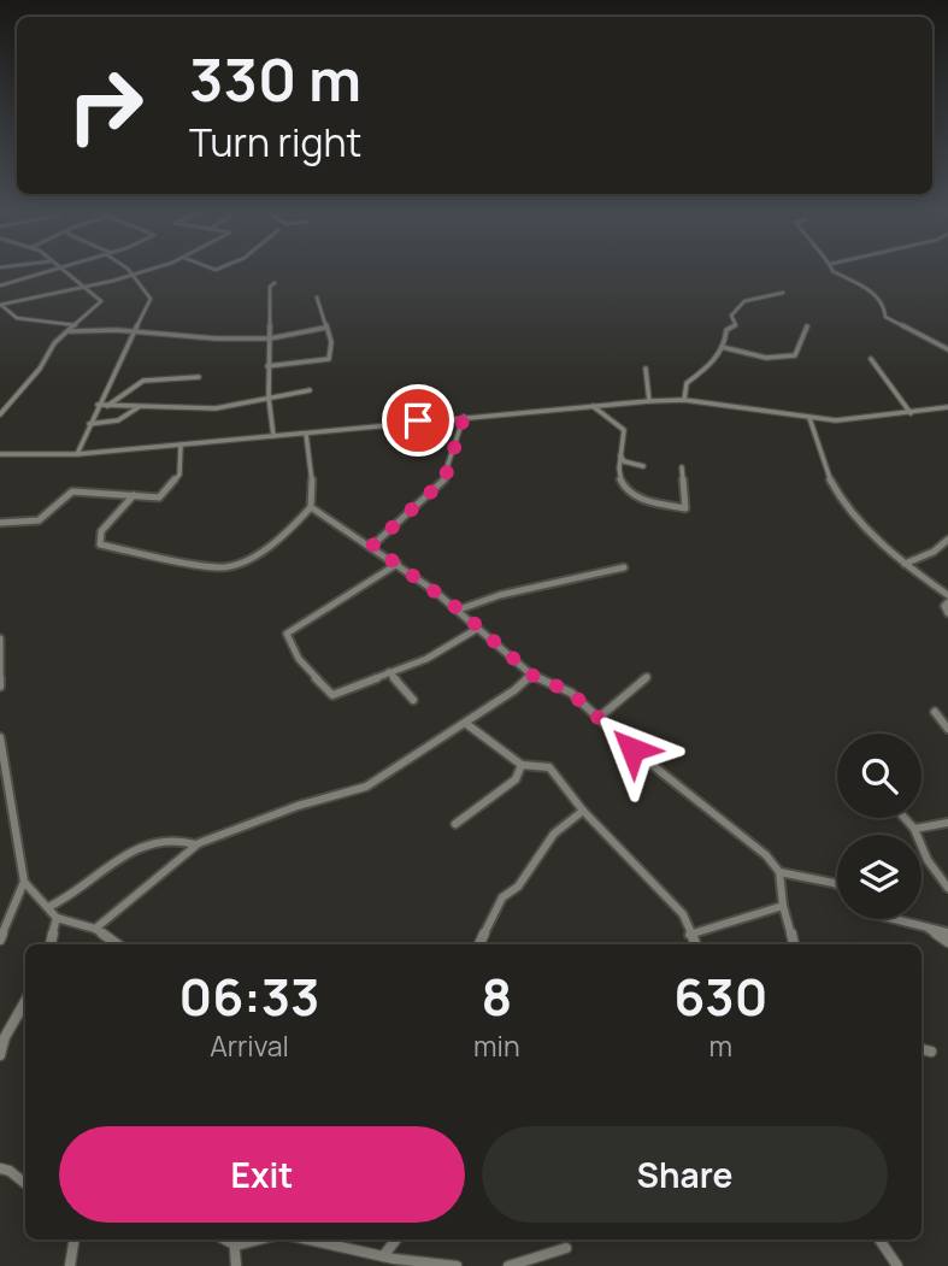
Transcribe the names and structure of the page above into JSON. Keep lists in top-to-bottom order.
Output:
{
  "page": {
    "turn": ["330 m", "Turn right"],
    "eta": [
      "06:33",
      "Arrival",
      "8",
      "min",
      "630",
      "m"
    ],
    "buttons": ["Exit", "Share"]
  }
}
